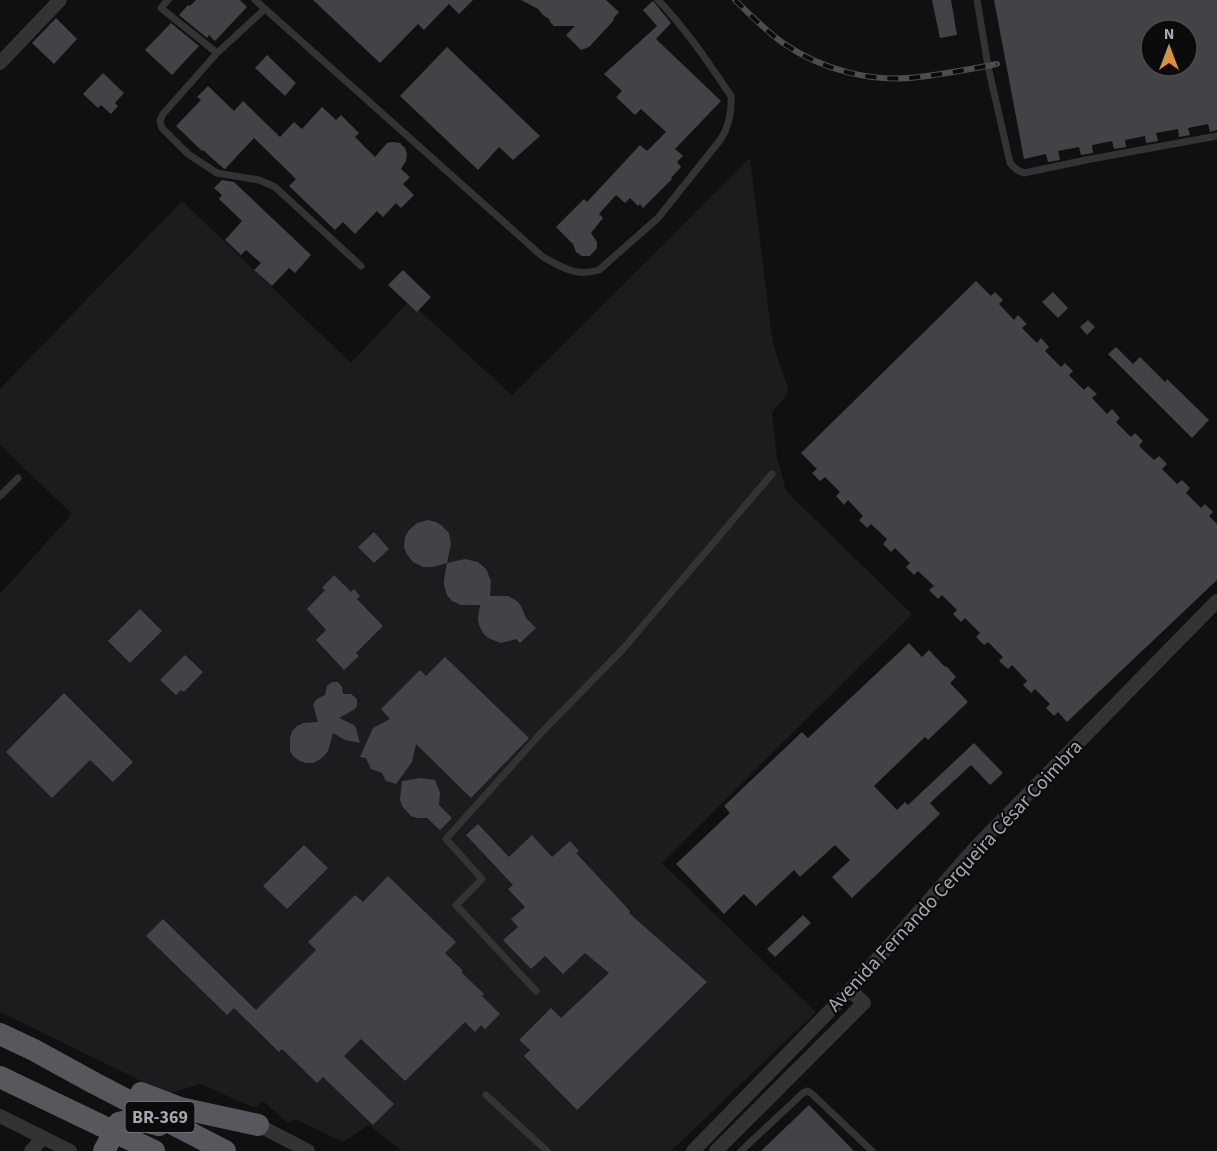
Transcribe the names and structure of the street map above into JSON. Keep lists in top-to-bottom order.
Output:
{
  "streets": {
    "highway": ["BR-369"],
    "street": ["Avenida Fernando Cerqueira César Coimbra"]
  },
  "north": "top"
}
